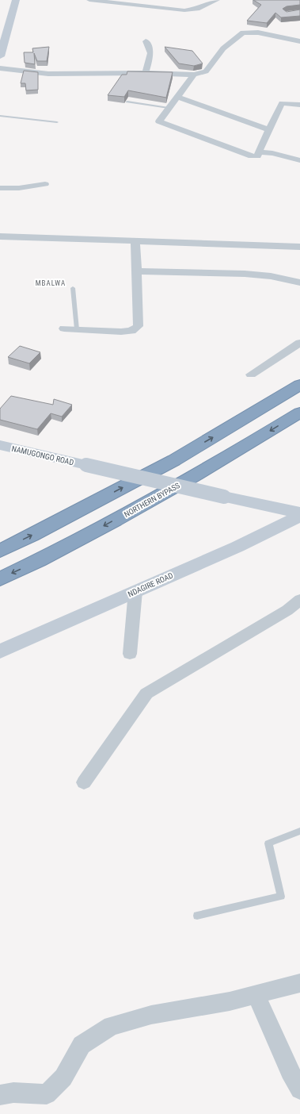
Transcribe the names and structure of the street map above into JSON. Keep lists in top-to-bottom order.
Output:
{
  "streets": {
    "highway": ["NORTHERN BYPASS"],
    "street": ["NAMUGONGO ROAD", "NDAGIRE ROAD"]
  },
  "districts": ["MBALWA"]
}
